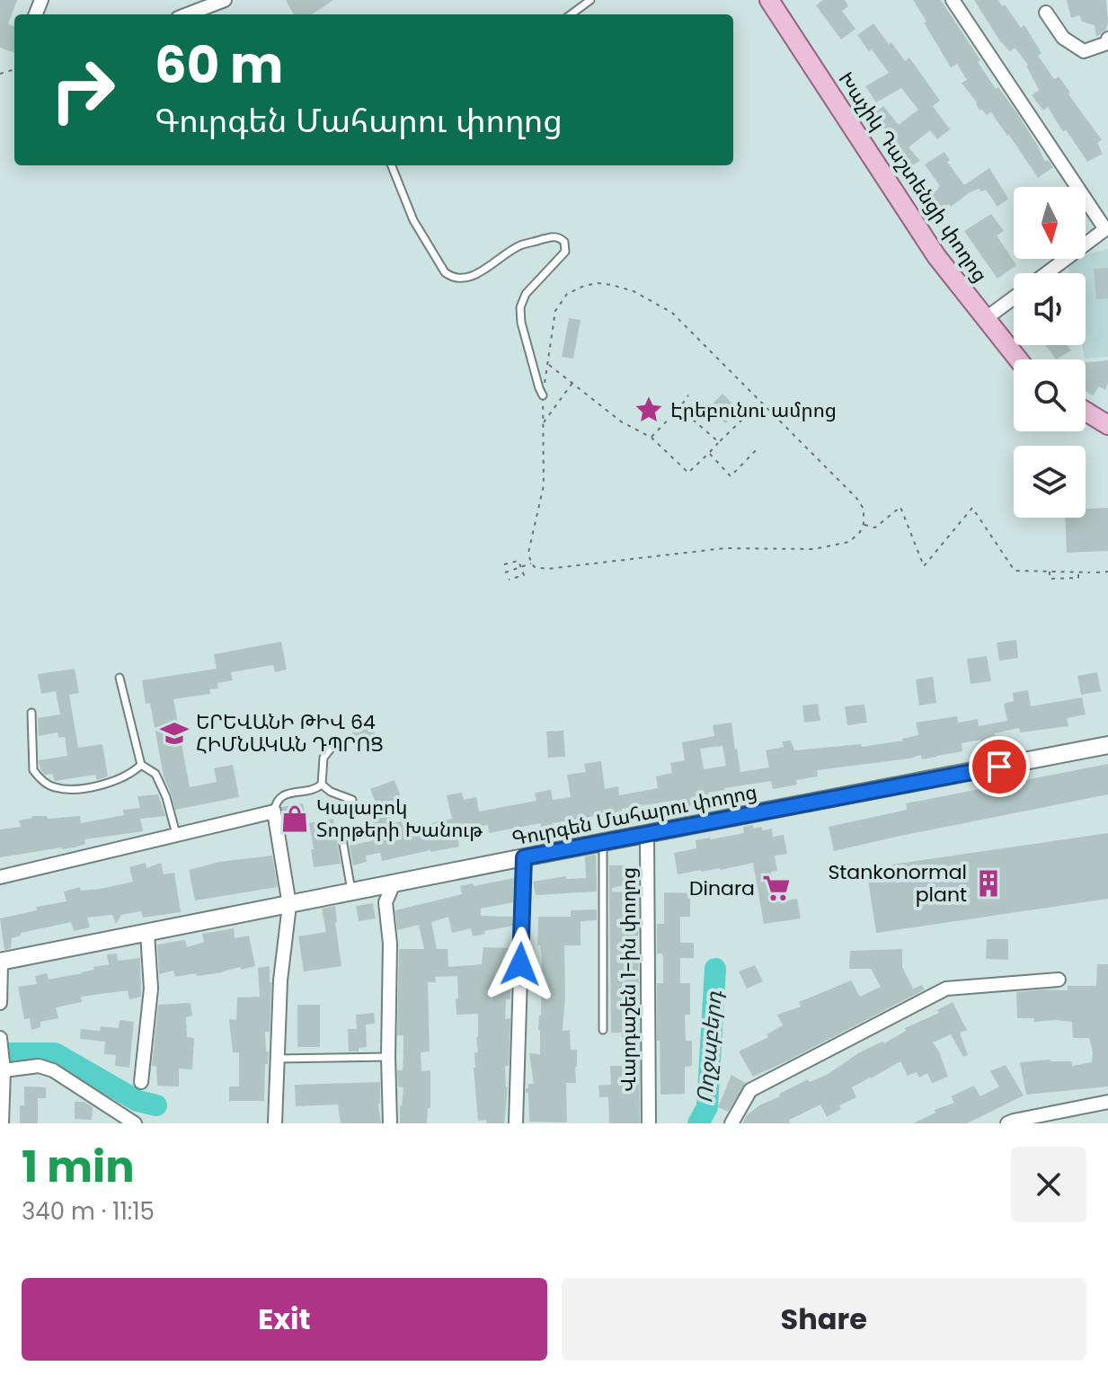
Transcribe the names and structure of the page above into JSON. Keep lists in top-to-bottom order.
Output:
{
  "streets": {
    "main road": ["Խաչիկ Դաշտենցի փողոց", "Գուրգեն Մահարու փողոց"],
    "street": ["Վարդաշեն 1-ին փողոց"]
  },
  "crossings": [
    ["Գուրգեն Մահարու փողոց", "Վարդաշեն 1-ին փողոց"]
  ],
  "water": ["Ողջաբերդ"],
  "places": {
    "place": ["Էրեբունու ամրոց"],
    "school or university": ["ԵՐԵՎԱՆԻ ԹԻՎ 64 ՀԻՄՆԱԿԱՆ ԴՊՐՈՑ"],
    "shop": ["Կալաբոկ Տորթերի Խանութ"],
    "building": ["Stankonormal plant"],
    "supermarket": ["Dinara"]
  },
  "north": "bottom",
  "page": {
    "turn": ["60 m", "Գուրգեն Մահարու փողոց"],
    "heading": ["1 min", "340 m · 11:15"],
    "buttons": ["Exit", "Share"]
  }
}
